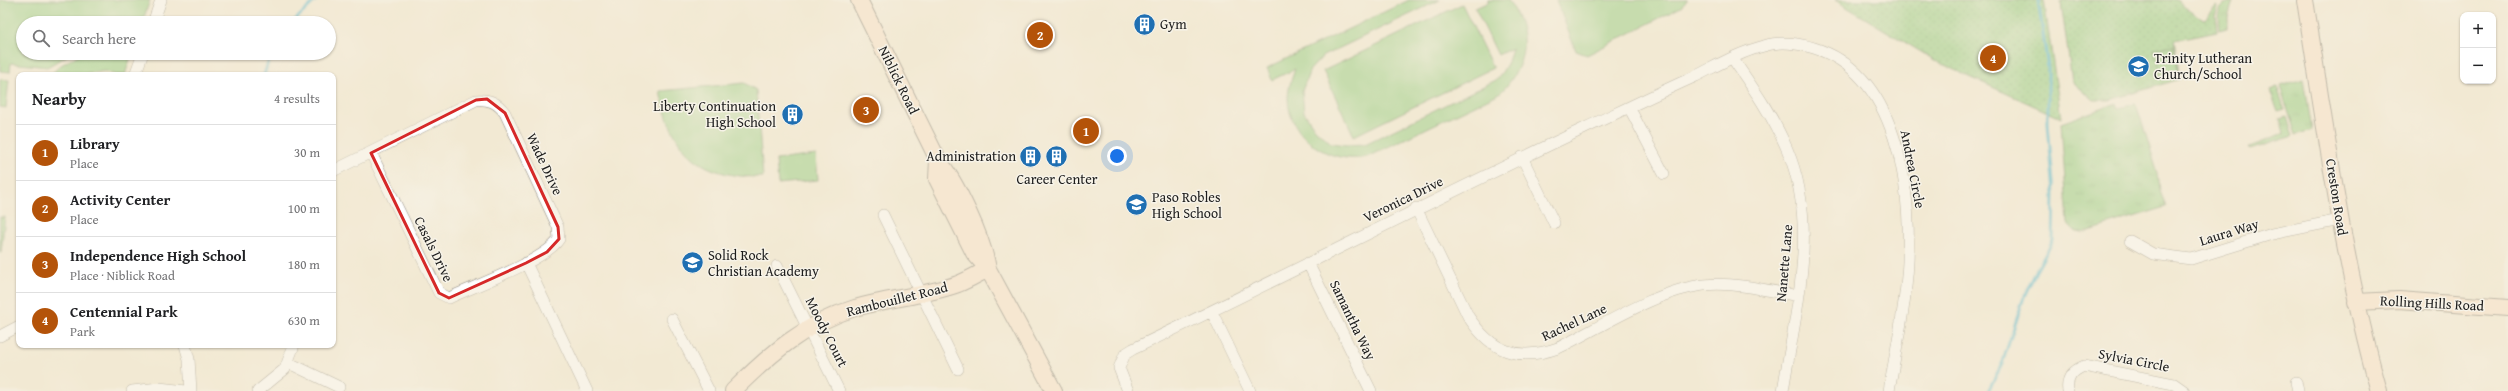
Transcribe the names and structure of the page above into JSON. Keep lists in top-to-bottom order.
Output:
{
  "streets": {
    "main road": [
      "Niblick Road",
      "Creston Road",
      "Rambouillet Road",
      "Rolling Hills Road"
    ],
    "street": [
      "Wade Drive",
      "Andrea Circle",
      "Veronica Drive",
      "Laura Way",
      "Casals Drive",
      "Nanette Lane",
      "Samantha Way",
      "Rachel Lane",
      "Moody Court",
      "Sylvia Circle"
    ]
  },
  "crossings": [
    ["Niblick Road", "Rambouillet Road"],
    ["Wade Drive", "Casals Drive"],
    ["Andrea Circle", "Veronica Drive"],
    ["Andrea Circle", "Nanette Lane"],
    ["Creston Road", "Laura Way"],
    ["Creston Road", "Rolling Hills Road"],
    ["Veronica Drive", "Nanette Lane"],
    ["Veronica Drive", "Samantha Way"],
    ["Veronica Drive", "Rachel Lane"],
    ["Nanette Lane", "Rachel Lane"],
    ["Rambouillet Road", "Moody Court"]
  ],
  "places": {
    "building": [
      "Gym",
      "Liberty Continuation High School",
      "Administration",
      "Career Center"
    ],
    "school or university": ["Trinity Lutheran Church/School", "Paso Robles High School", "Solid Rock Christian Academy"]
  },
  "page": {
    "map_buttons": ["+", "−"],
    "search": "Search here",
    "pins": [
      "2",
      "4",
      "3",
      "1"
    ],
    "heading": ["Nearby", "4 results"],
    "list": [
      {
        "mark": "1",
        "name": "Library",
        "note": "Place",
        "value": "30 m"
      },
      {
        "mark": "2",
        "name": "Activity Center",
        "note": "Place",
        "value": "100 m"
      },
      {
        "mark": "3",
        "name": "Independence High School",
        "note": "Place · Niblick Road",
        "value": "180 m"
      },
      {
        "mark": "4",
        "name": "Centennial Park",
        "note": "Park",
        "value": "630 m"
      }
    ]
  }
}
